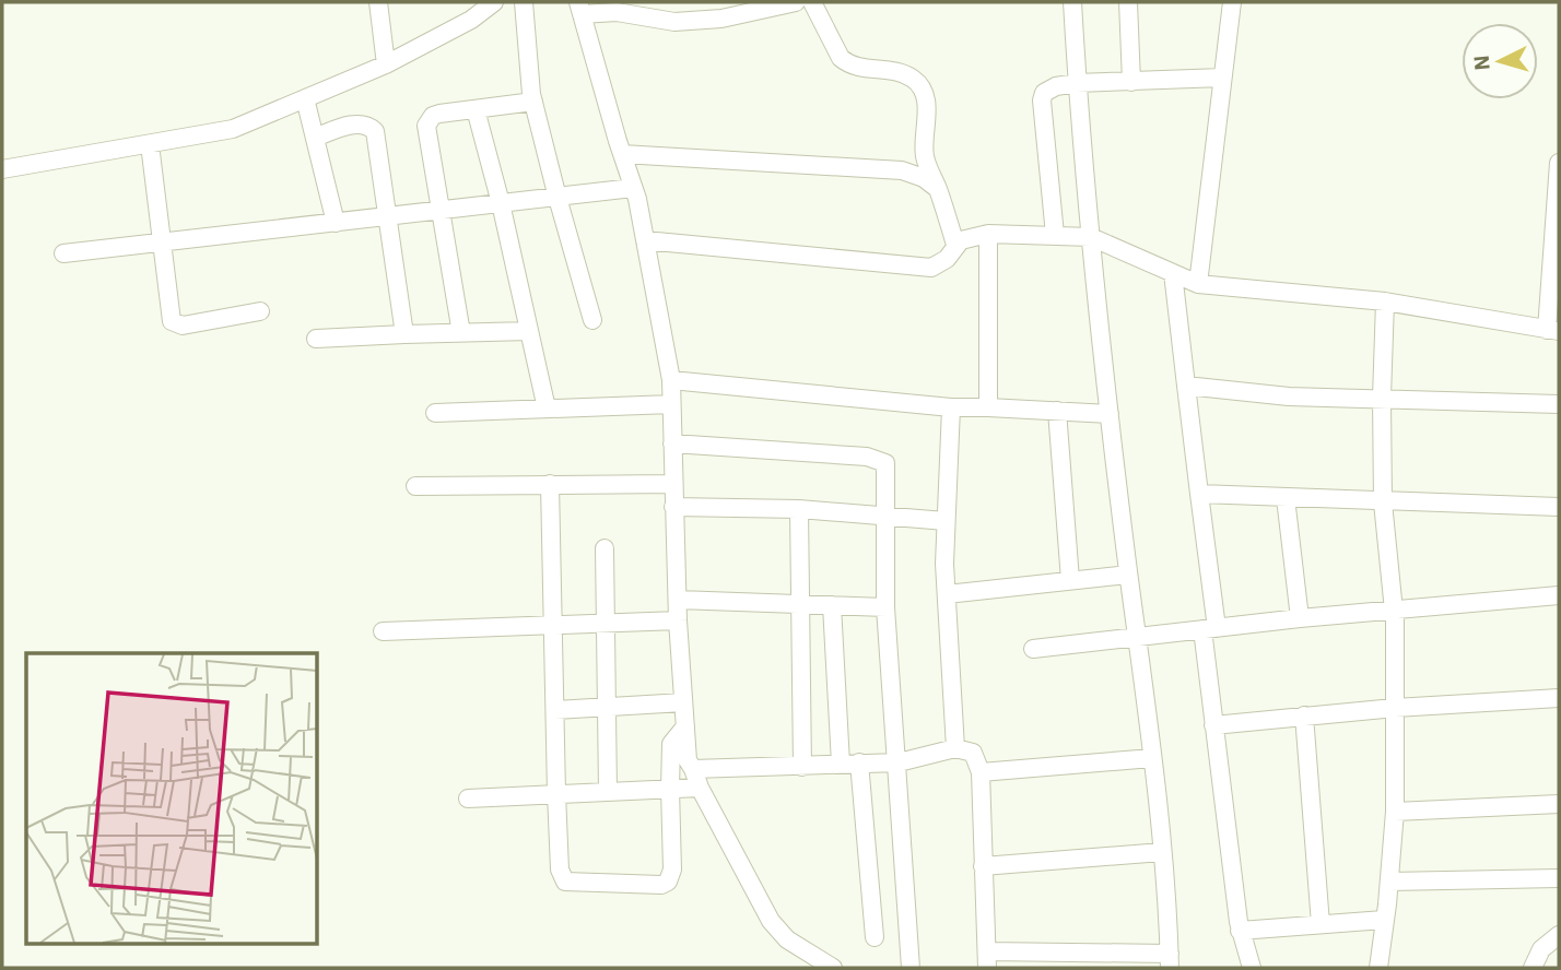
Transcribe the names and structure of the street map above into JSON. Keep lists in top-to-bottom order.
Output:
{
  "north": "left"
}
